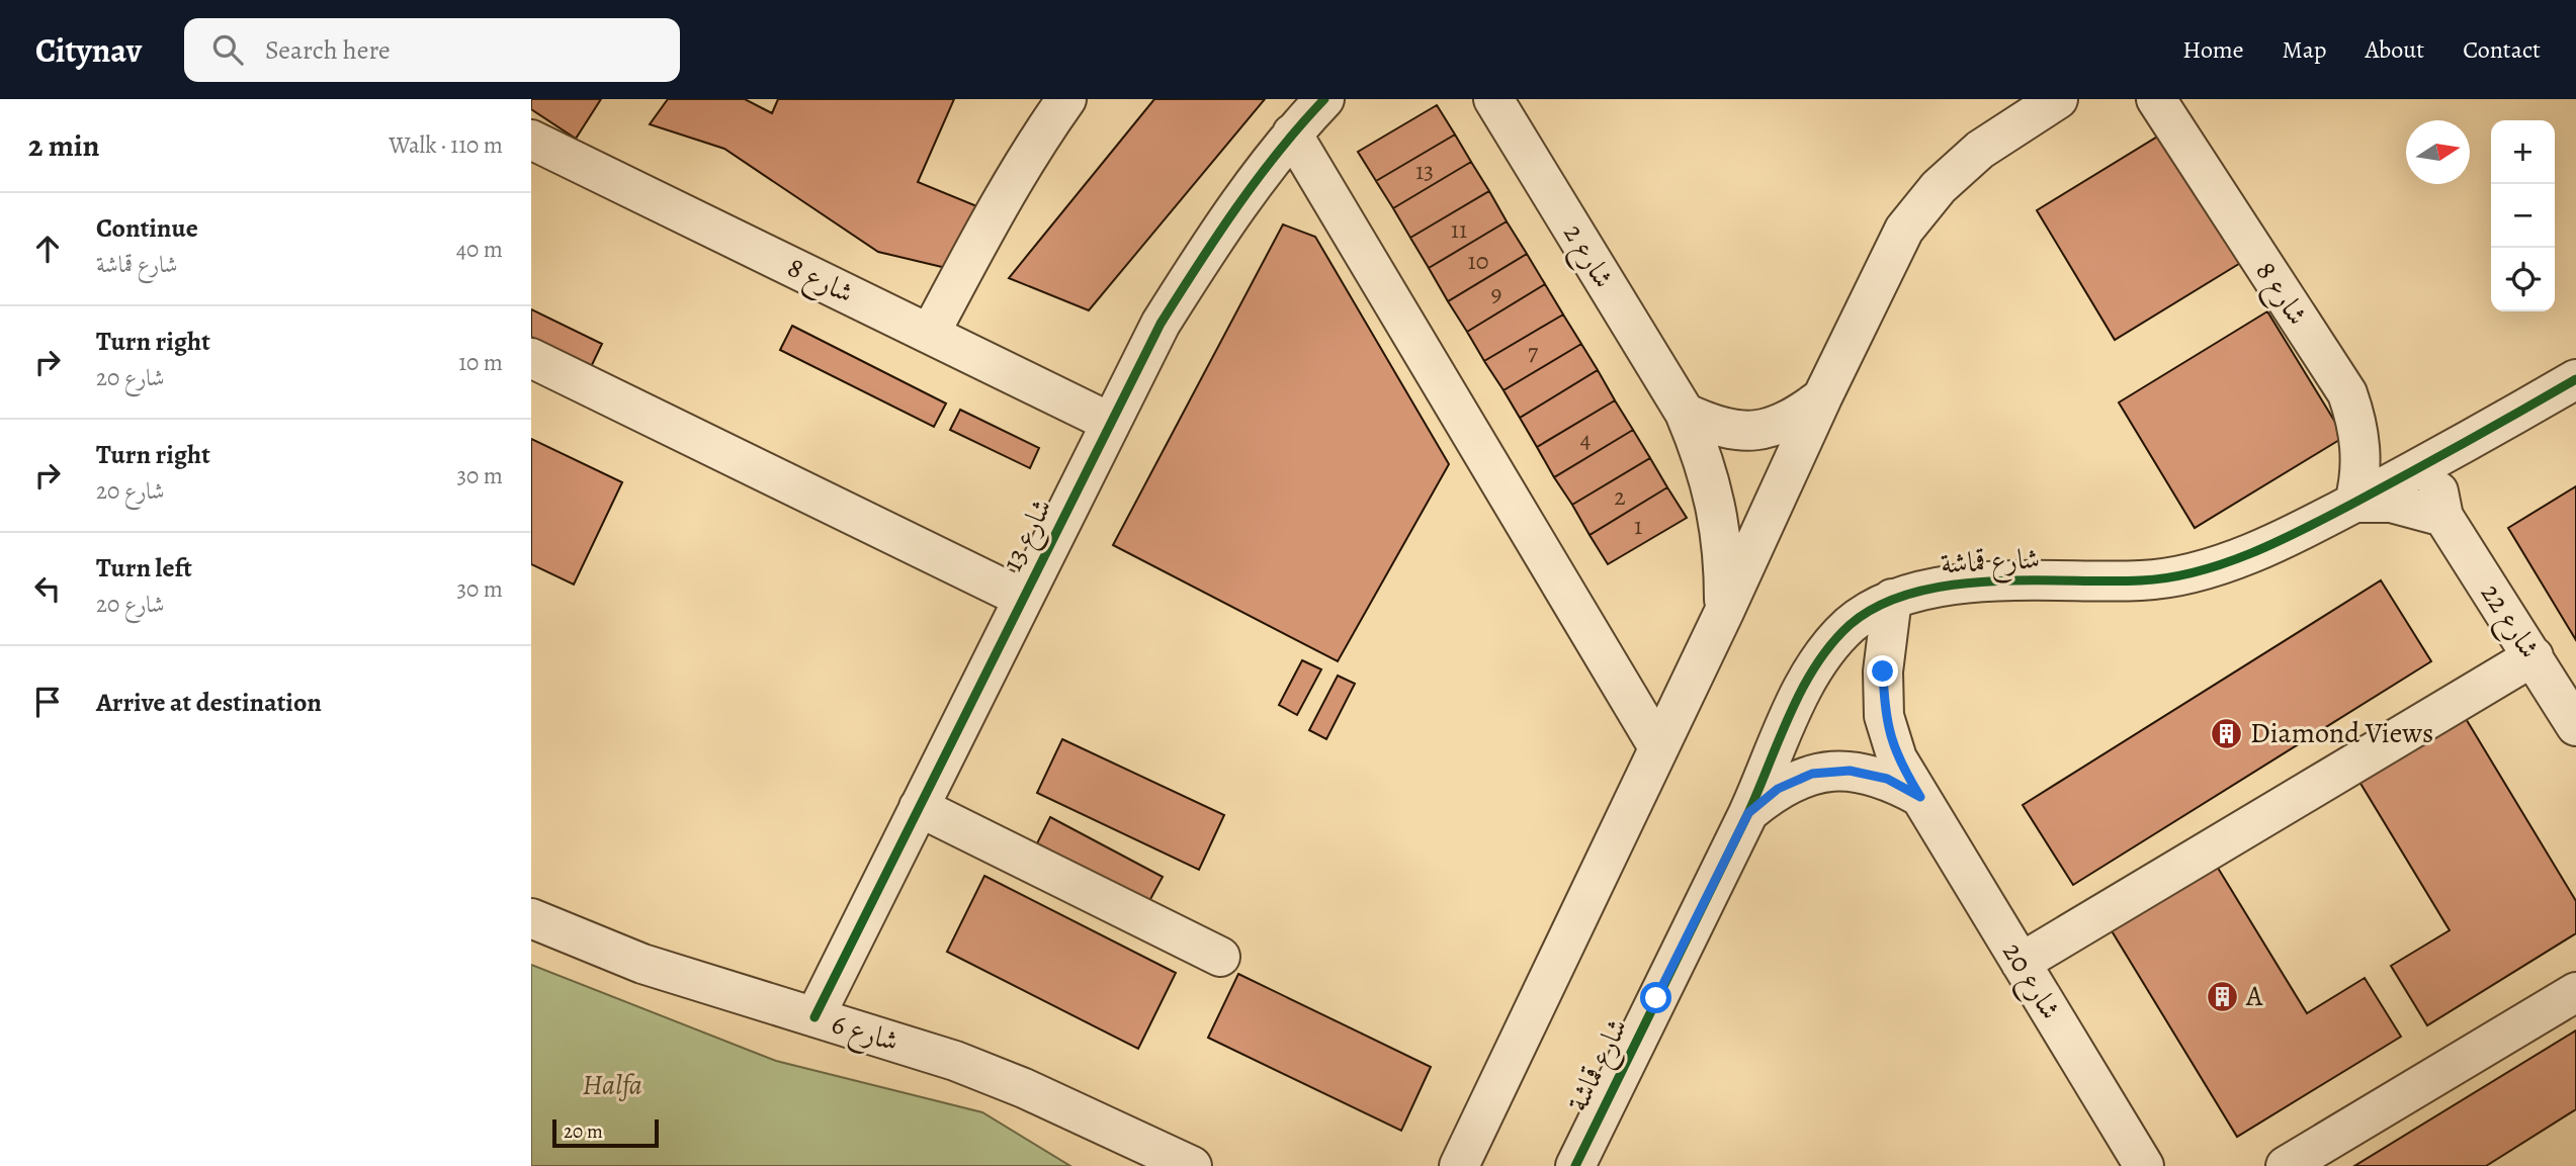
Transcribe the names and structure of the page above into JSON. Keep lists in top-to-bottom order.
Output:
{
  "streets": {
    "street": [
      "شارع 2",
      "شارع 8",
      "شارع 13",
      "شارع قماشة",
      "شارع 22",
      "شارع 20",
      "شارع 6"
    ]
  },
  "crossings": [
    ["شارع 8", "شارع 13"],
    ["شارع 8", "شارع قماشة"],
    ["شارع 13", "شارع 6"],
    ["شارع قماشة", "شارع 22"],
    ["شارع قماشة", "شارع 20"]
  ],
  "parks": ["Halfa"],
  "places": {
    "building": ["Diamond Views", "A"]
  },
  "house_numbers": [
    "13",
    "11",
    "10",
    "9",
    "7",
    "4",
    "2",
    "1"
  ],
  "scale_bar": "20 m",
  "north": "right",
  "page": {
    "header": "Citynav",
    "search": "Search here",
    "nav": [
      "Home",
      "Map",
      "About",
      "Contact"
    ],
    "heading": ["2 min", "Walk · 110 m"],
    "map_buttons": ["+", "−"],
    "list": [
      ["Continue", "شارع قماشة", "40 m"],
      ["Turn right", "شارع 20", "10 m"],
      ["Turn right", "شارع 20", "30 m"],
      ["Turn left", "شارع 20", "30 m"],
      "Arrive at destination"
    ],
    "scale": "20 m"
  }
}
